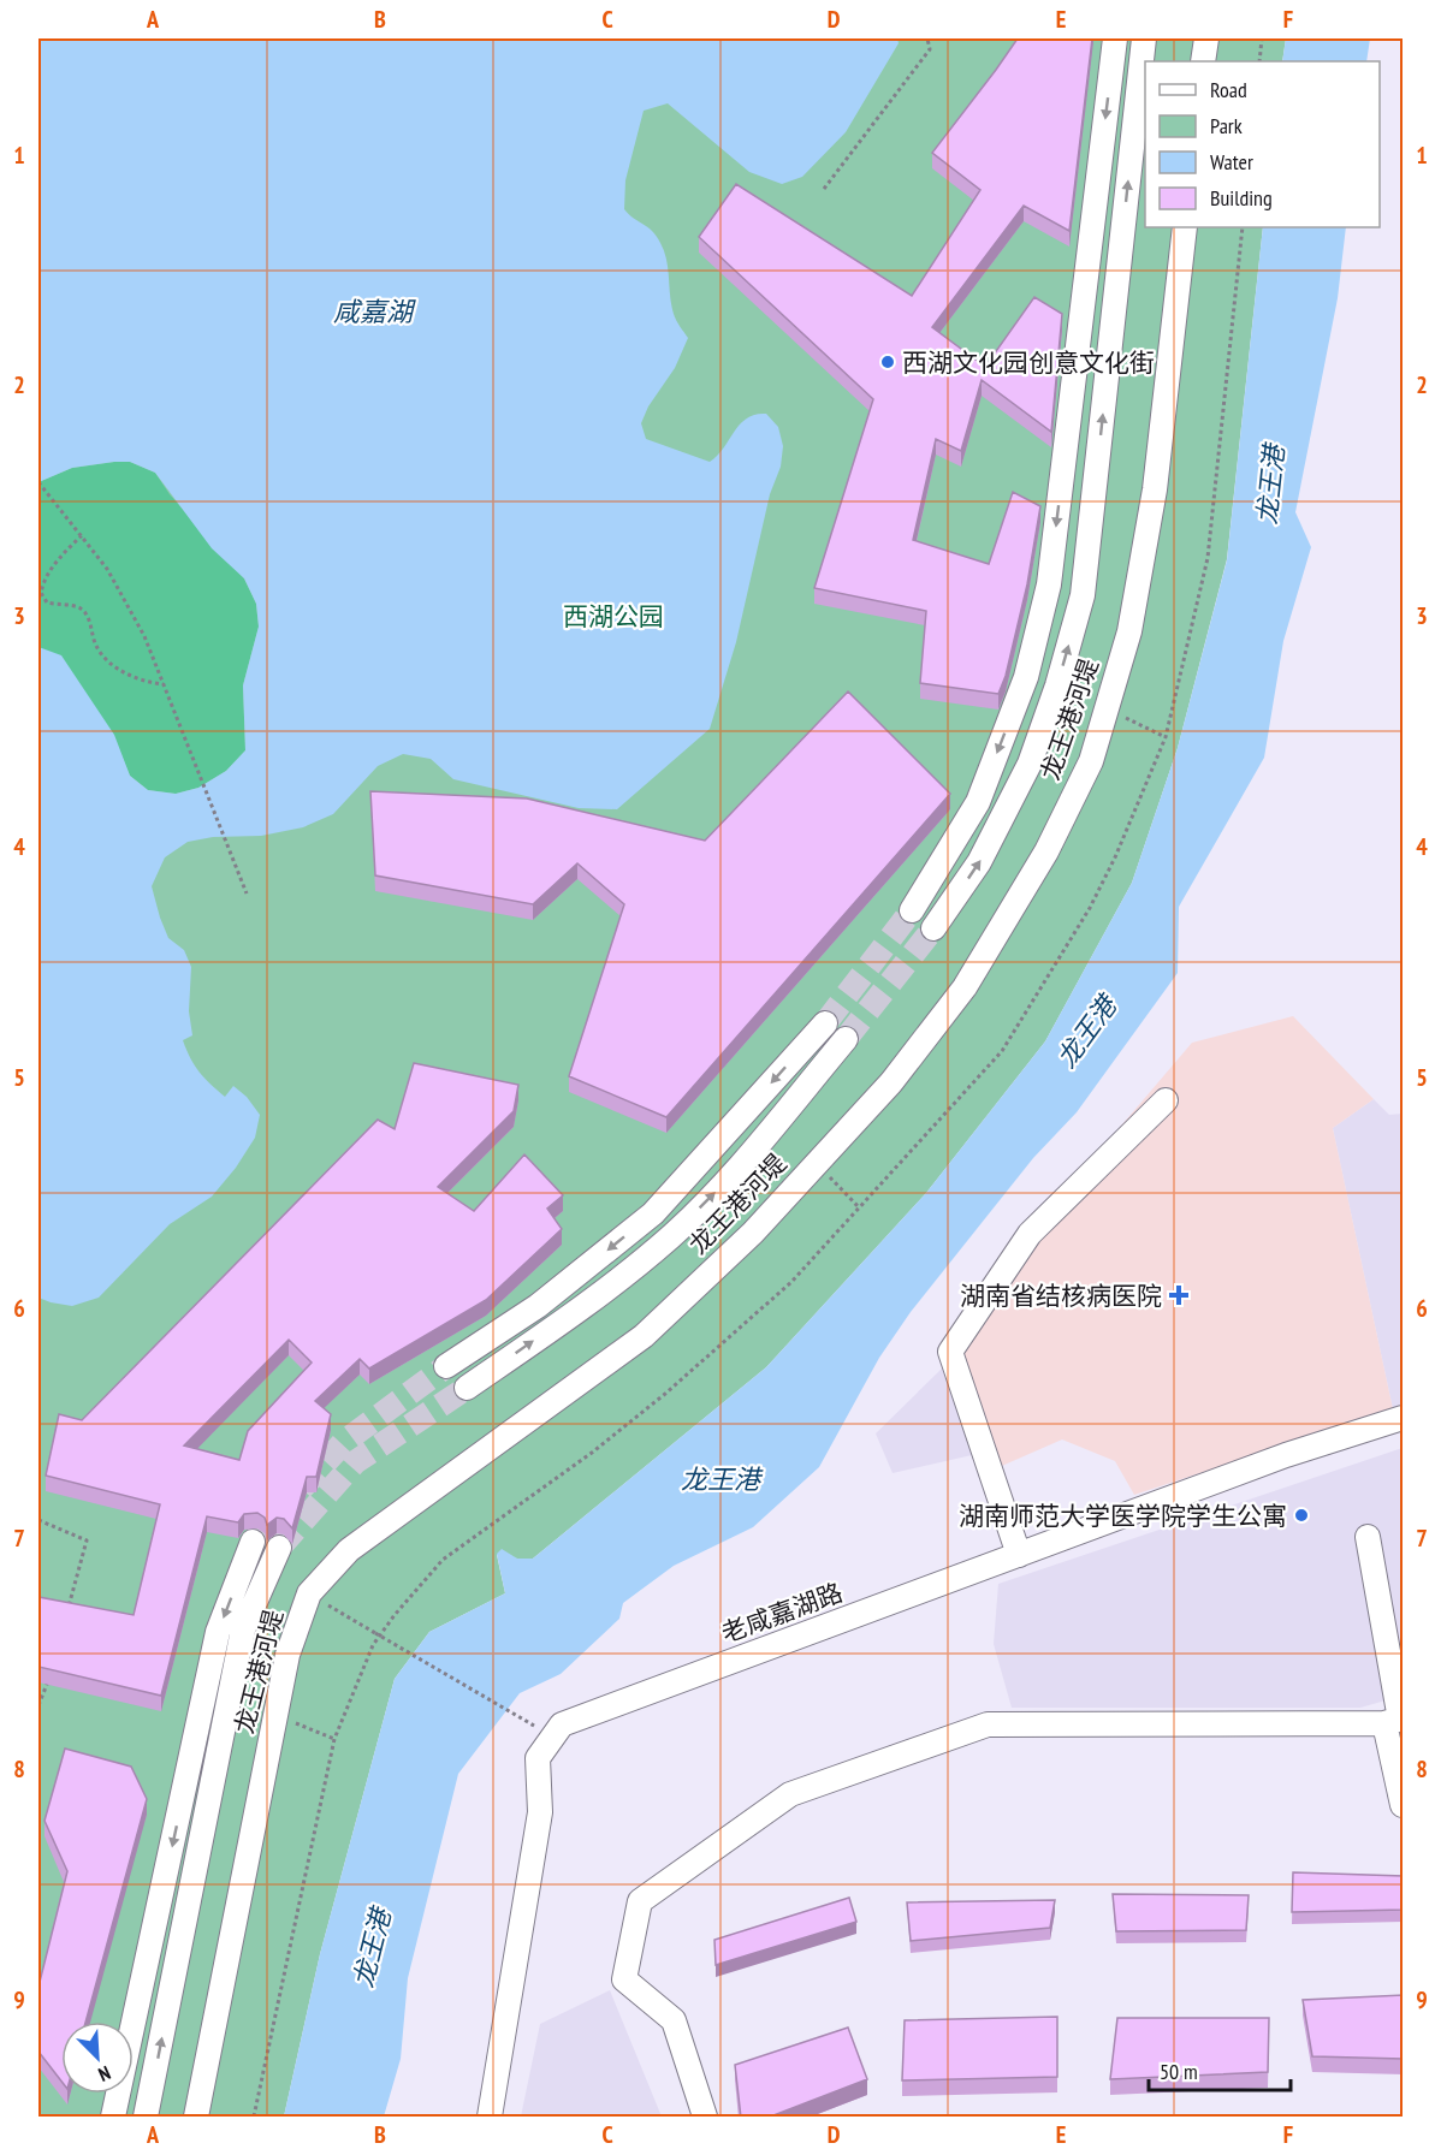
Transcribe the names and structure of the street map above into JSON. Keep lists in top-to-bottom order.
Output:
{
  "streets": {
    "street": ["龙王港河堤", "老咸嘉湖路"]
  },
  "water": ["咸嘉湖", "龙王港"],
  "parks": ["西湖公园"],
  "places": {
    "other": ["西湖文化园创意文化街", "湖南师范大学医学院学生公寓"],
    "health": ["湖南省结核病医院"]
  },
  "legend": [
    "Road",
    "Park",
    "Water",
    "Building"
  ],
  "scale_bar": "50 m",
  "north": "bottom right",
  "grid": {
    "columns": [
      "A",
      "B",
      "C",
      "D",
      "E",
      "F"
    ],
    "rows": [
      "1",
      "2",
      "3",
      "4",
      "5",
      "6",
      "7",
      "8",
      "9"
    ]
  }
}
